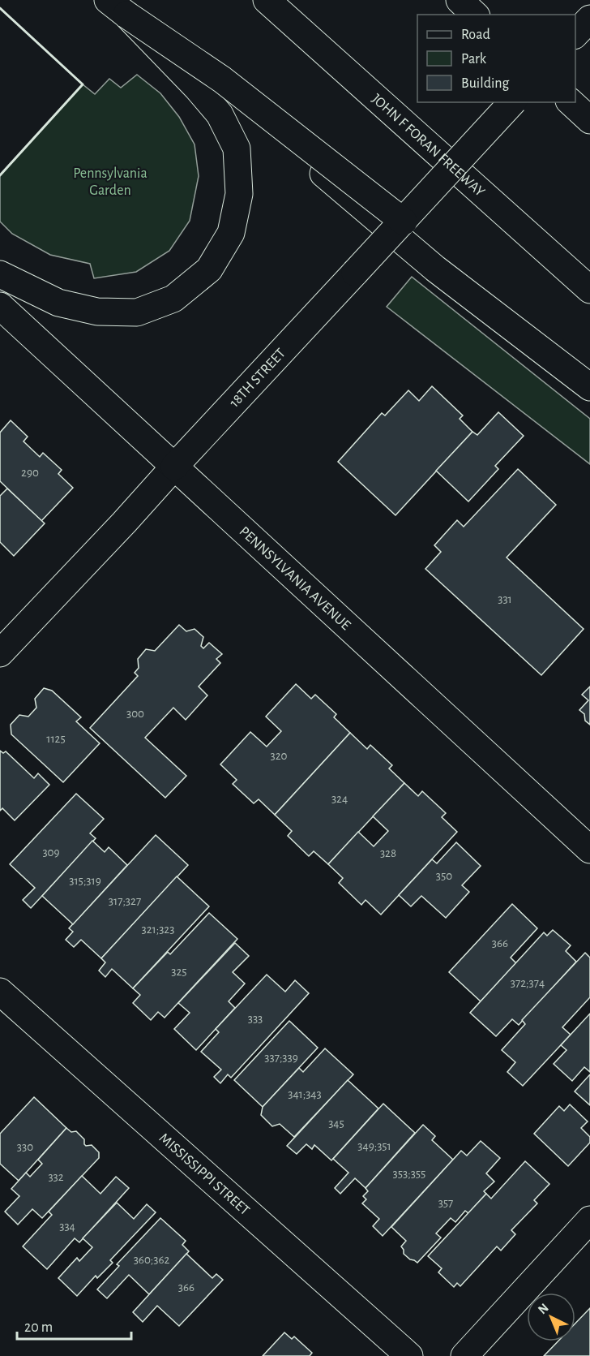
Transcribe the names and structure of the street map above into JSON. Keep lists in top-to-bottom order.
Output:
{
  "streets": {
    "main road": [
      "JOHN F FORAN FREEWAY",
      "18TH STREET",
      "PENNSYLVANIA AVENUE",
      "MISSISSIPPI STREET"
    ]
  },
  "crossings": [
    ["18TH STREET", "PENNSYLVANIA AVENUE"]
  ],
  "parks": ["Pennsylvania Garden"],
  "house_numbers": [
    "290",
    "331",
    "300",
    "1125",
    "320",
    "324",
    "309",
    "328",
    "350",
    "315;319",
    "317;327",
    "321;323",
    "366",
    "325",
    "372;374",
    "333",
    "337;339",
    "341;343",
    "345",
    "349;351",
    "330",
    "353;355",
    "332",
    "357",
    "334",
    "360;362",
    "366"
  ],
  "legend": ["Road", "Park", "Building"],
  "scale_bar": "20 m",
  "north": "top left"
}
